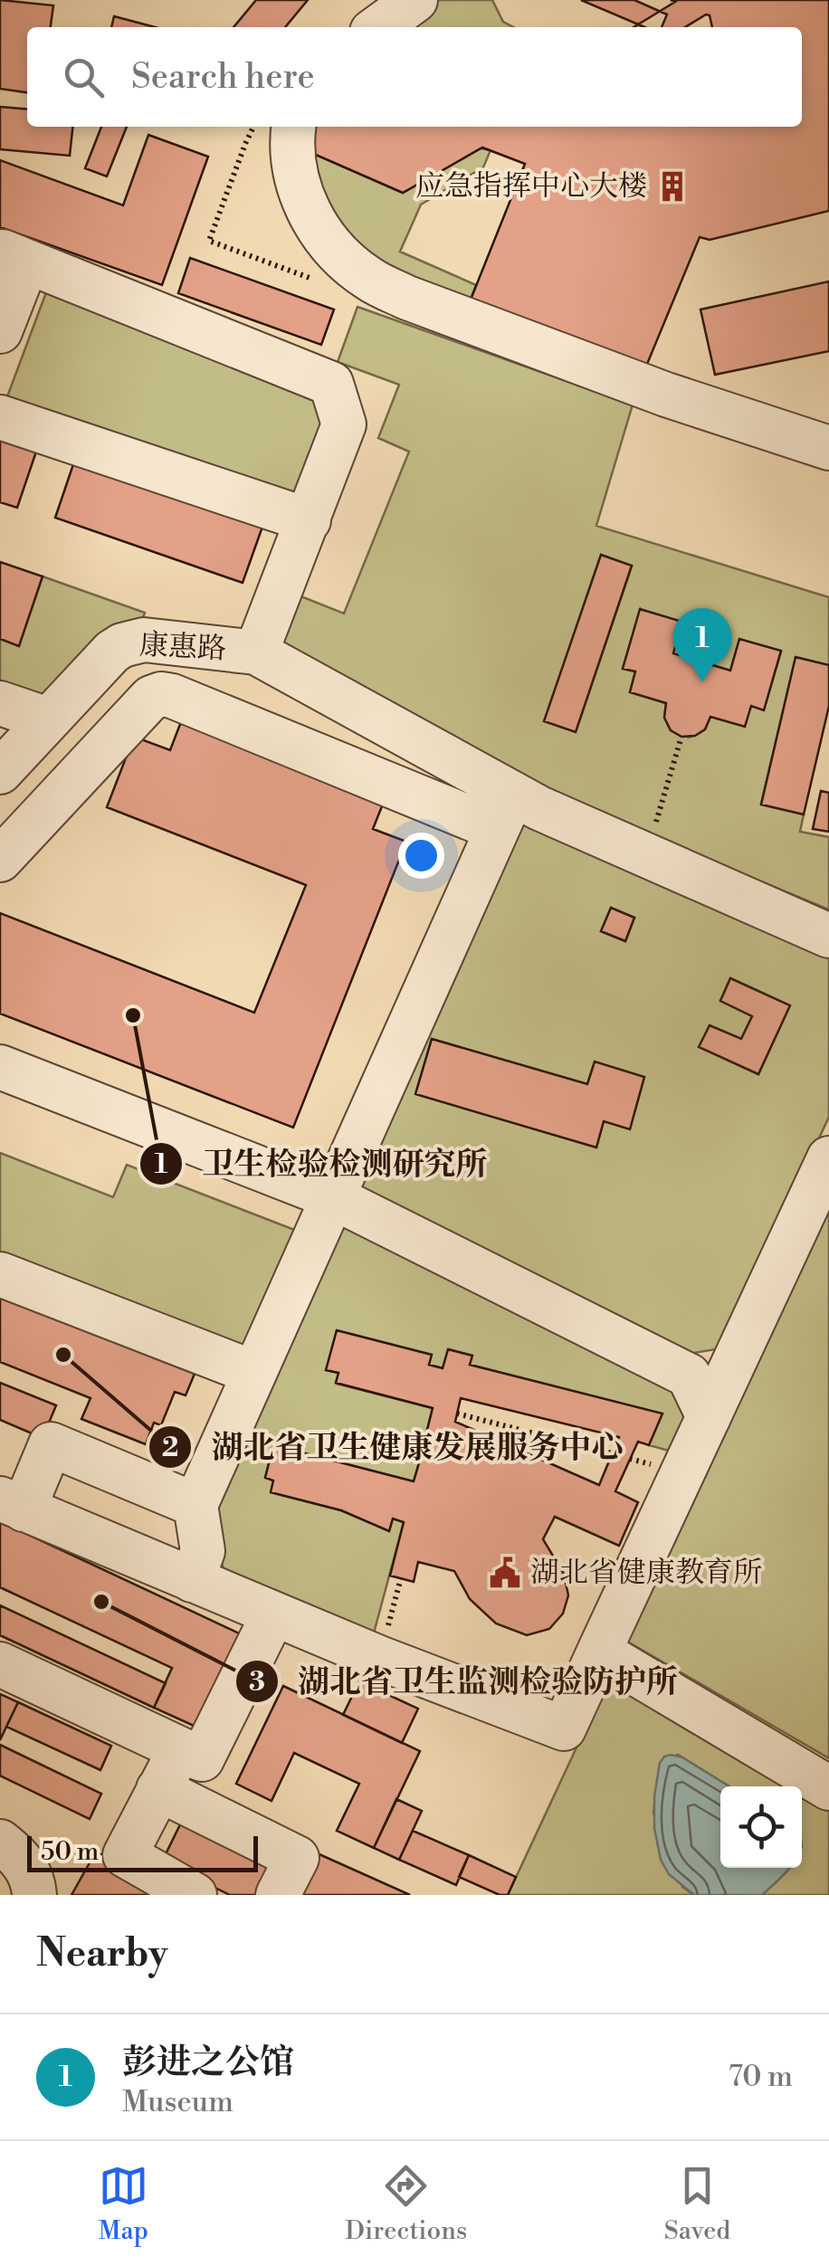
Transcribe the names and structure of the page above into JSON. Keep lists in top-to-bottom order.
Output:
{
  "streets": {
    "street": ["康惠路"]
  },
  "places": {
    "building": ["应急指挥中心大楼"],
    "other": ["卫生检验检测研究所", "湖北省卫生健康发展服务中心", "湖北省卫生监测检验防护所"],
    "public building": ["湖北省健康教育所"]
  },
  "scale_bar": "50 m",
  "page": {
    "search": "Search here",
    "pins": "1",
    "scale": "50 m",
    "heading": "Nearby",
    "list": [
      {
        "mark": "1",
        "name": "彭进之公馆",
        "note": "Museum",
        "value": "70 m"
      }
    ],
    "nav": ["Map", "Directions", "Saved"]
  }
}
